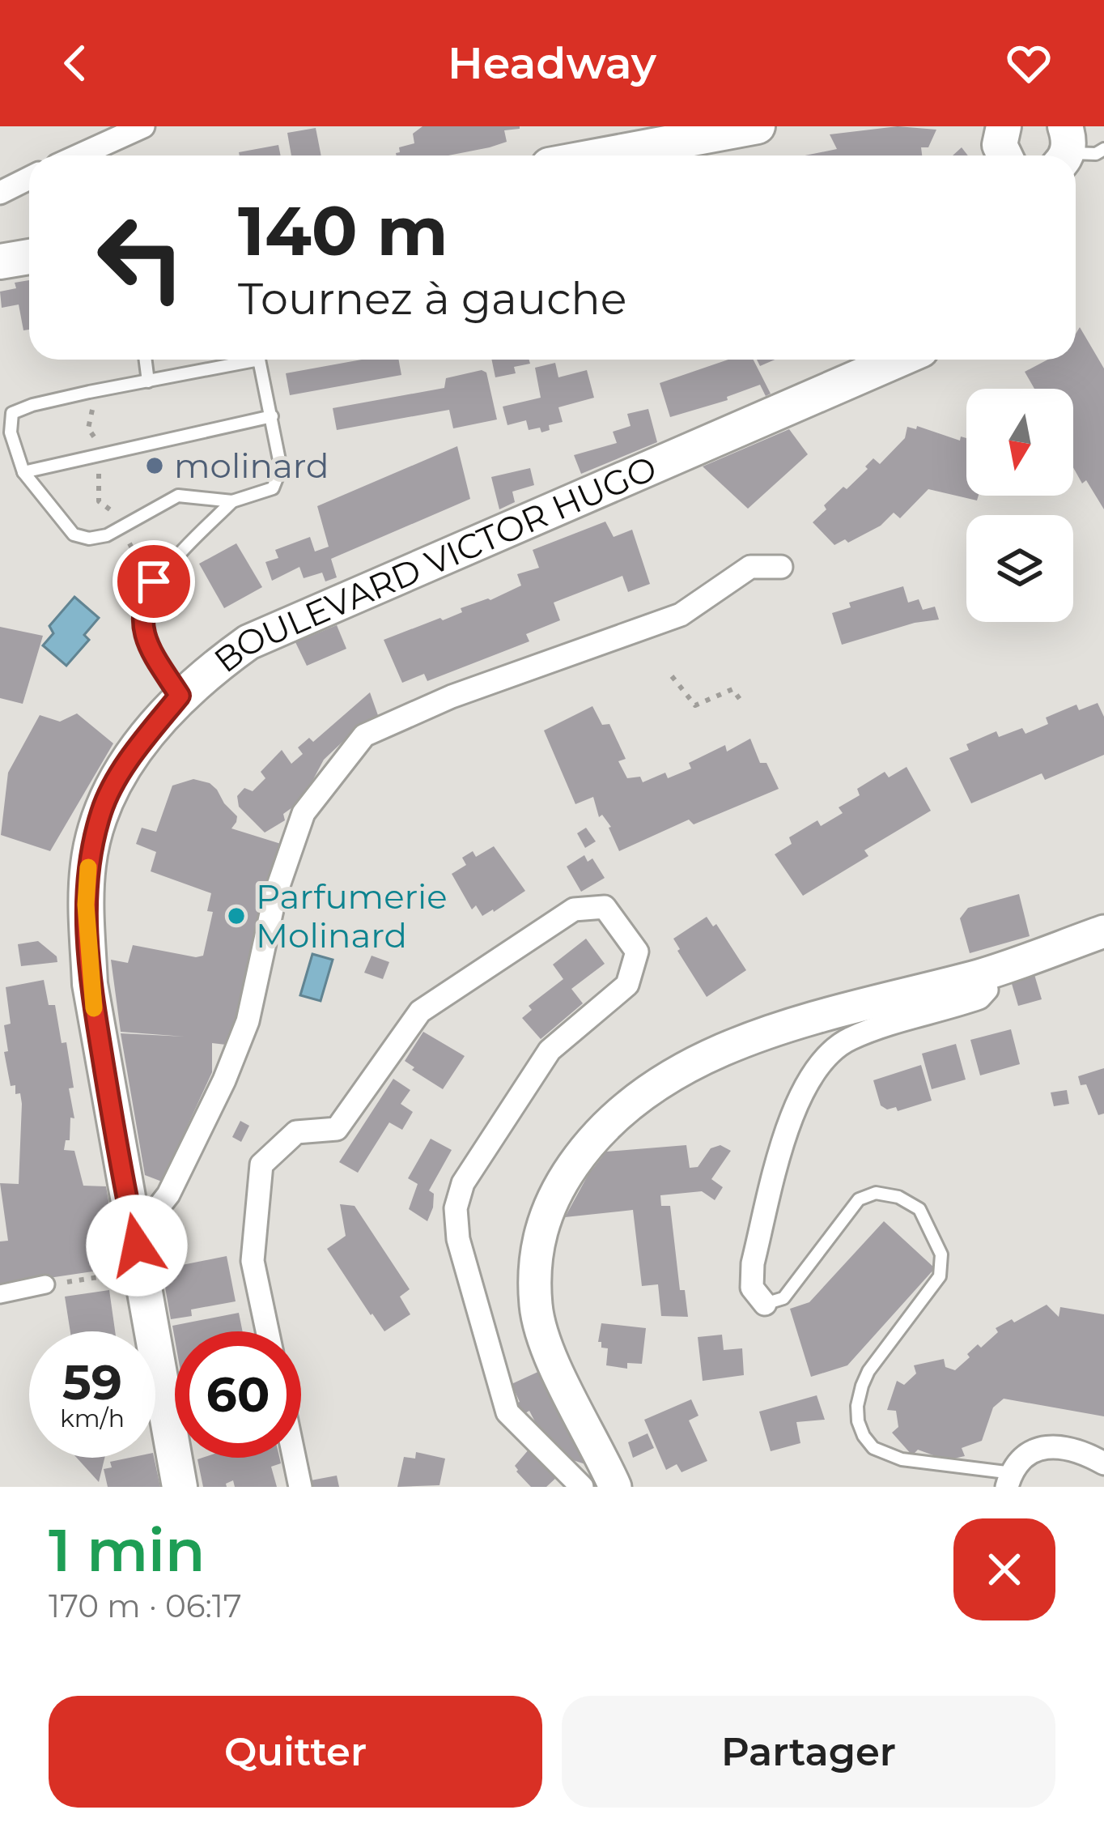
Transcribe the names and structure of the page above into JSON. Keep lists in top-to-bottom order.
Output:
{
  "streets": {
    "main road": ["BOULEVARD VICTOR HUGO"]
  },
  "places": ["molinard", "Parfumerie Molinard"],
  "north": "bottom",
  "page": {
    "header": "Headway",
    "turn": ["140 m", "Tournez à gauche"],
    "speed": "59 km/h",
    "limit": "60",
    "heading": ["1 min", "170 m · 06:17"],
    "buttons": ["Quitter", "Partager"]
  }
}
